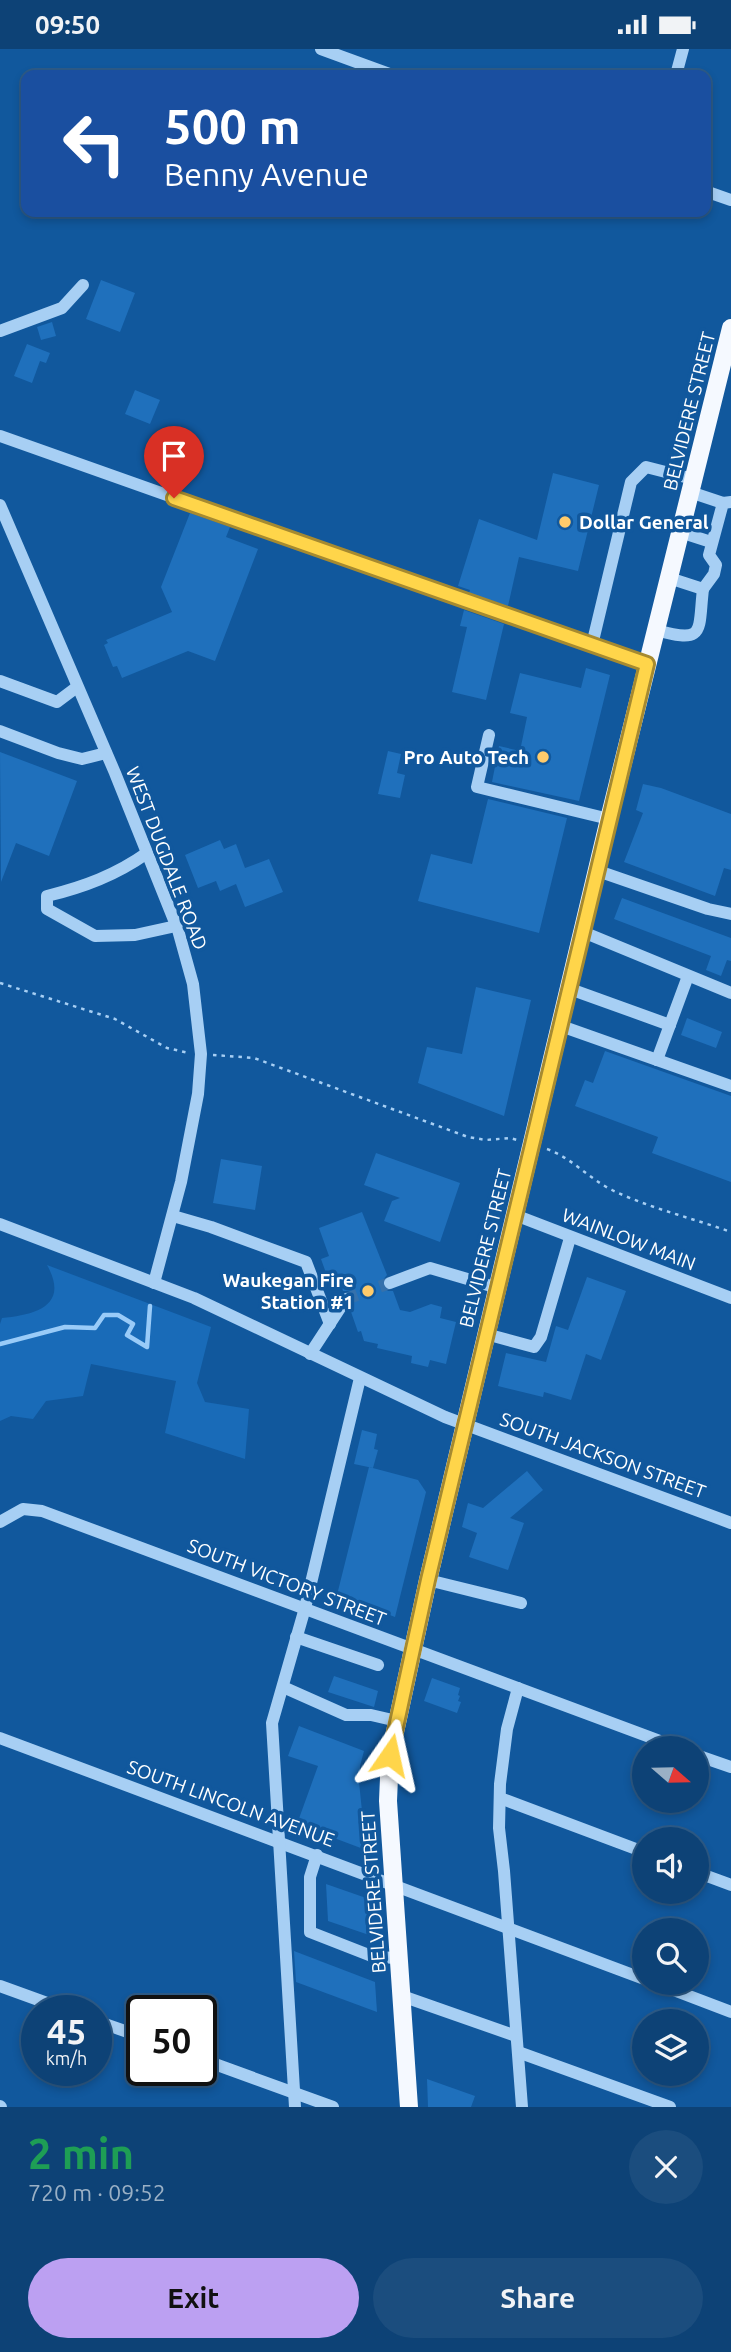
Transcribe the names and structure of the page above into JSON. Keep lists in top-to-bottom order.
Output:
{
  "streets": {
    "main road": ["BELVIDERE STREET"],
    "street": [
      "WEST DUGDALE ROAD",
      "WAINLOW MAIN",
      "SOUTH JACKSON STREET",
      "SOUTH VICTORY STREET",
      "SOUTH LINCOLN AVENUE"
    ]
  },
  "crossings": [
    ["BELVIDERE STREET", "WAINLOW MAIN"],
    ["BELVIDERE STREET", "SOUTH JACKSON STREET"],
    ["BELVIDERE STREET", "SOUTH VICTORY STREET"],
    ["BELVIDERE STREET", "SOUTH LINCOLN AVENUE"],
    ["WEST DUGDALE ROAD", "SOUTH JACKSON STREET"]
  ],
  "places": ["Dollar General", "Pro Auto Tech", "Waukegan Fire Station #1"],
  "north": "right",
  "page": {
    "status": "09:50",
    "turn": ["500 m", "Benny Avenue"],
    "speed": "45 km/h",
    "limit": "50",
    "heading": ["2 min", "720 m · 09:52"],
    "buttons": ["Exit", "Share"]
  }
}
